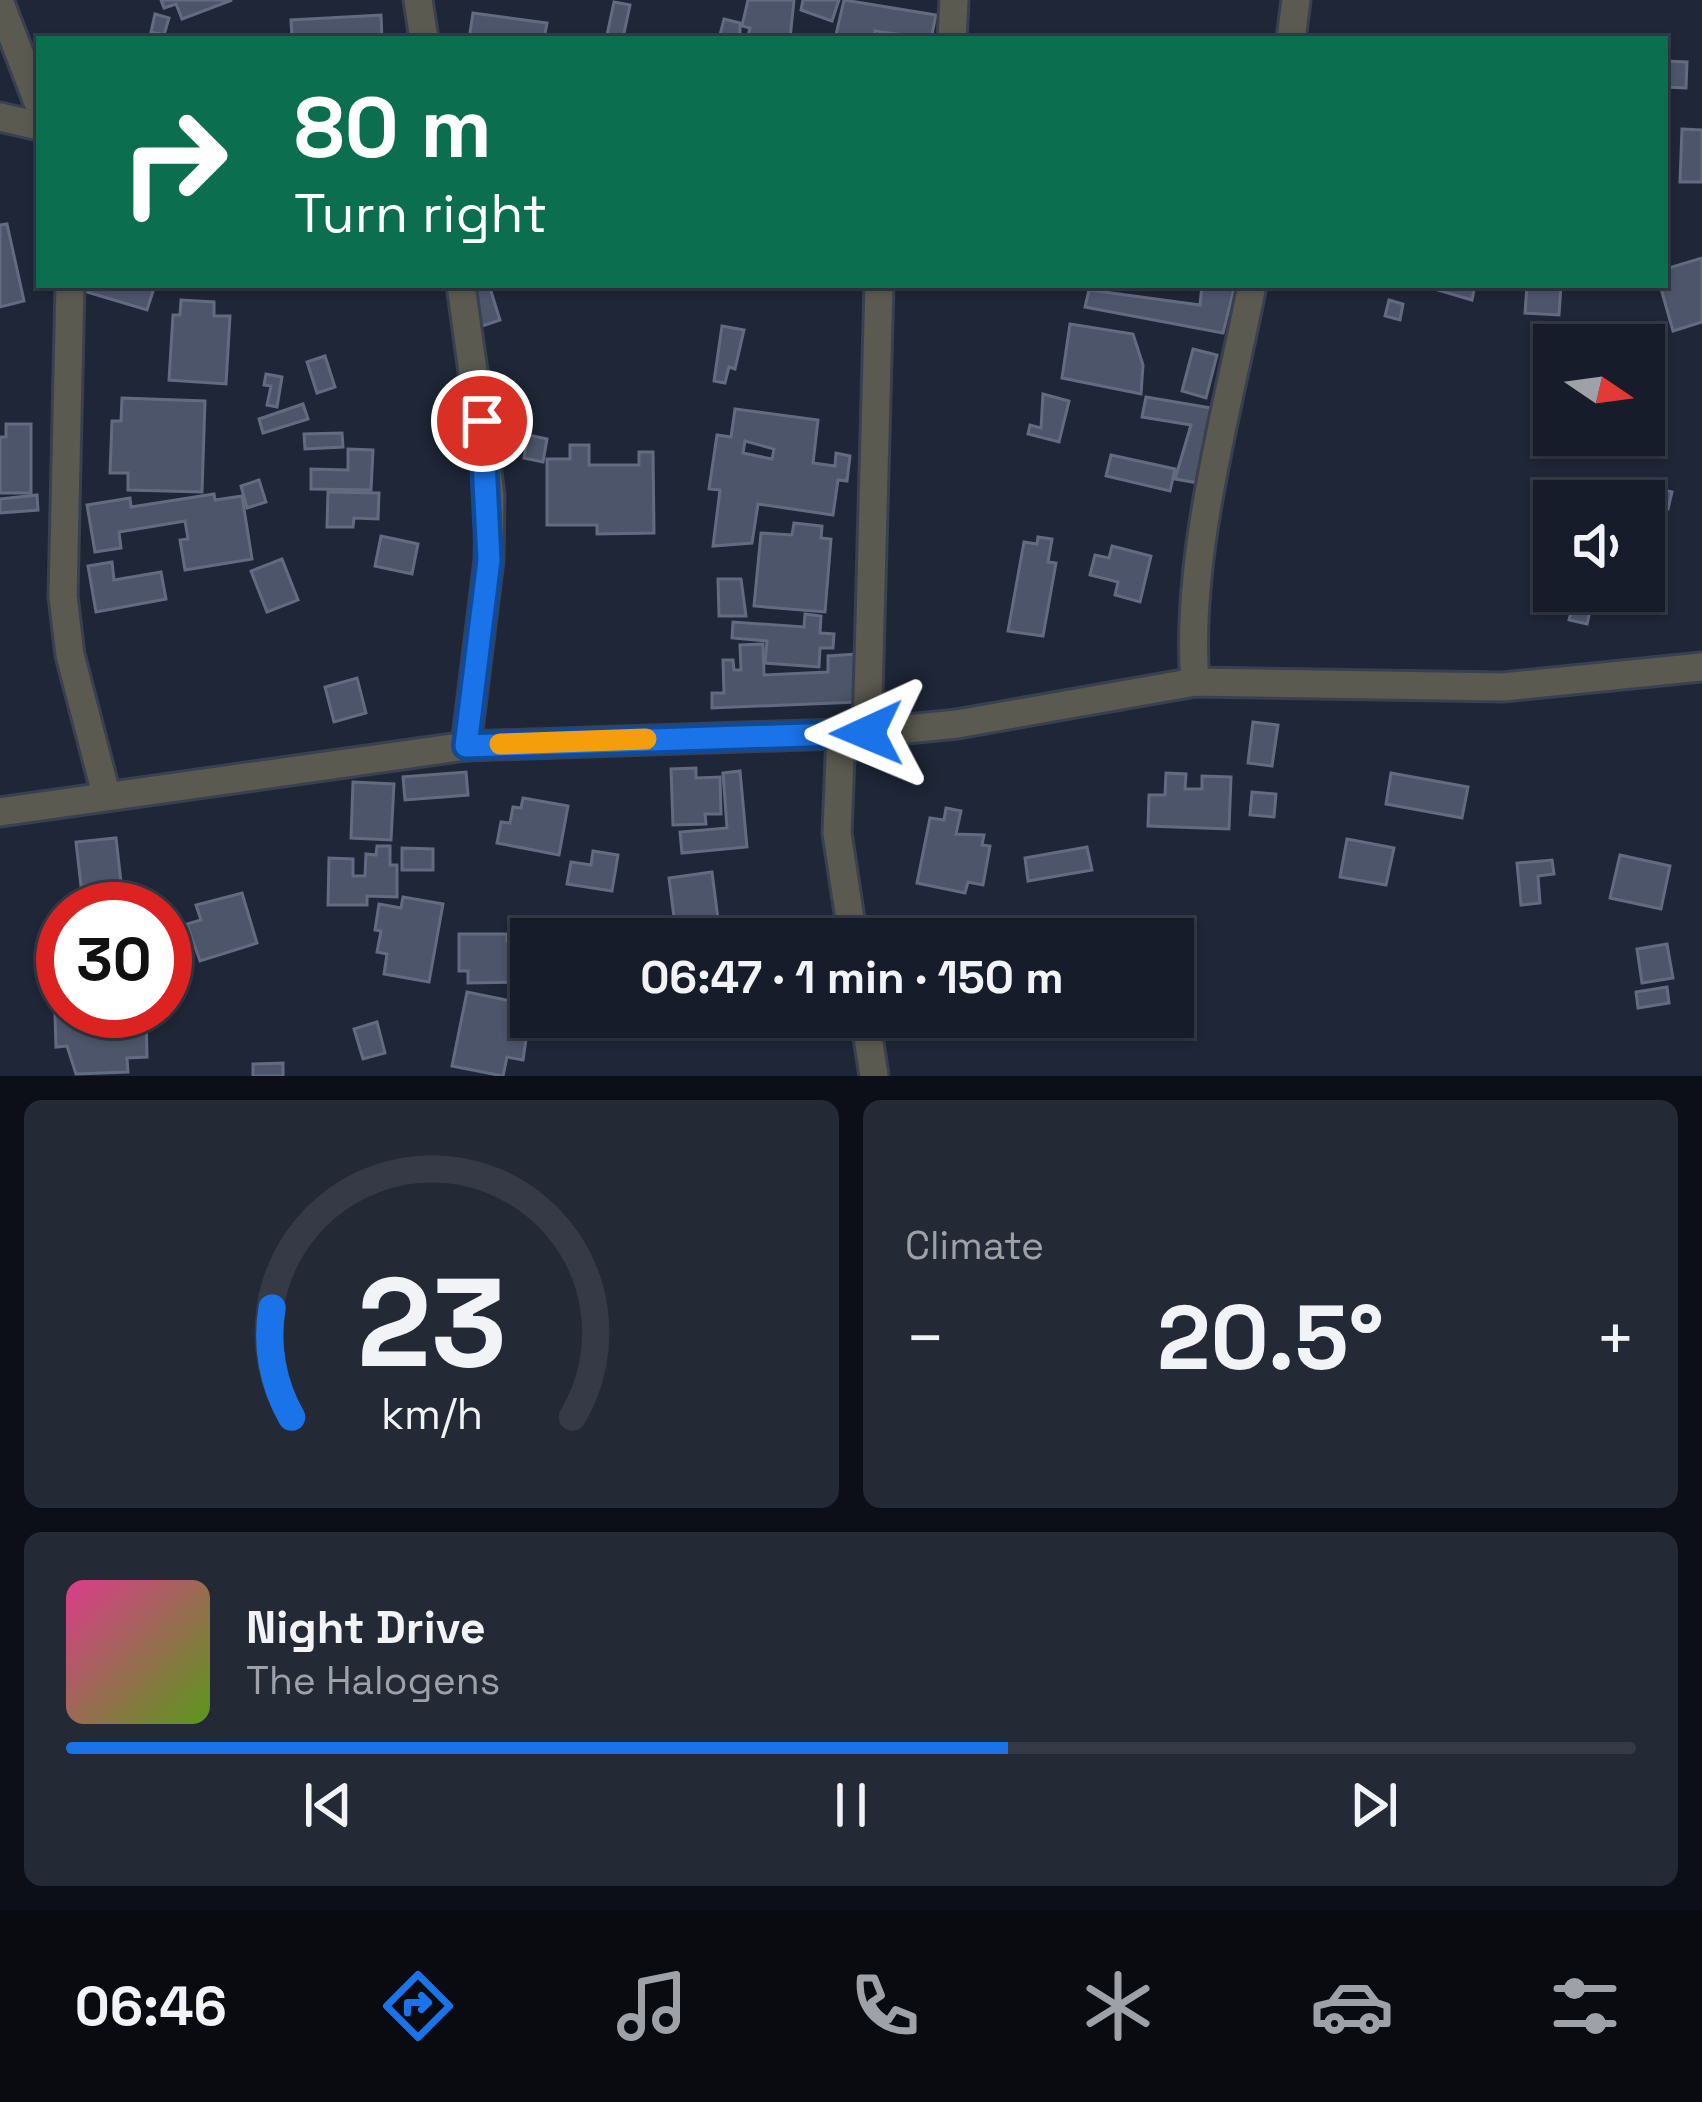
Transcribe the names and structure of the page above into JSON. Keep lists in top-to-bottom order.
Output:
{
  "north": "right",
  "page": {
    "turn": ["80 m", "Turn right"],
    "limit": "30",
    "trip": "06:47 · 1 min · 150 m",
    "tile": "Climate",
    "heat": ["−", "20.5°", "+"],
    "song": ["Night Drive", "The Halogens"],
    "tabs": "06:46",
    "gauge": ["23", "km/h"]
  }
}
